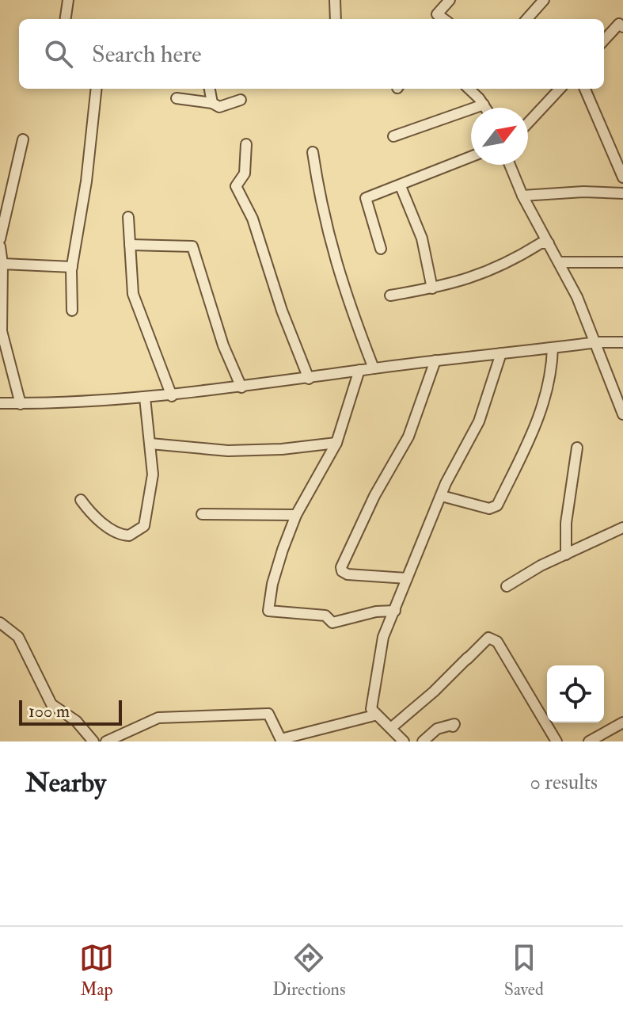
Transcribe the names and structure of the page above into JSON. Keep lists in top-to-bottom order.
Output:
{
  "scale_bar": "100 m",
  "north": "top right",
  "page": {
    "search": "Search here",
    "scale": "100 m",
    "heading": ["Nearby", "0 results"],
    "nav": ["Map", "Directions", "Saved"]
  }
}
